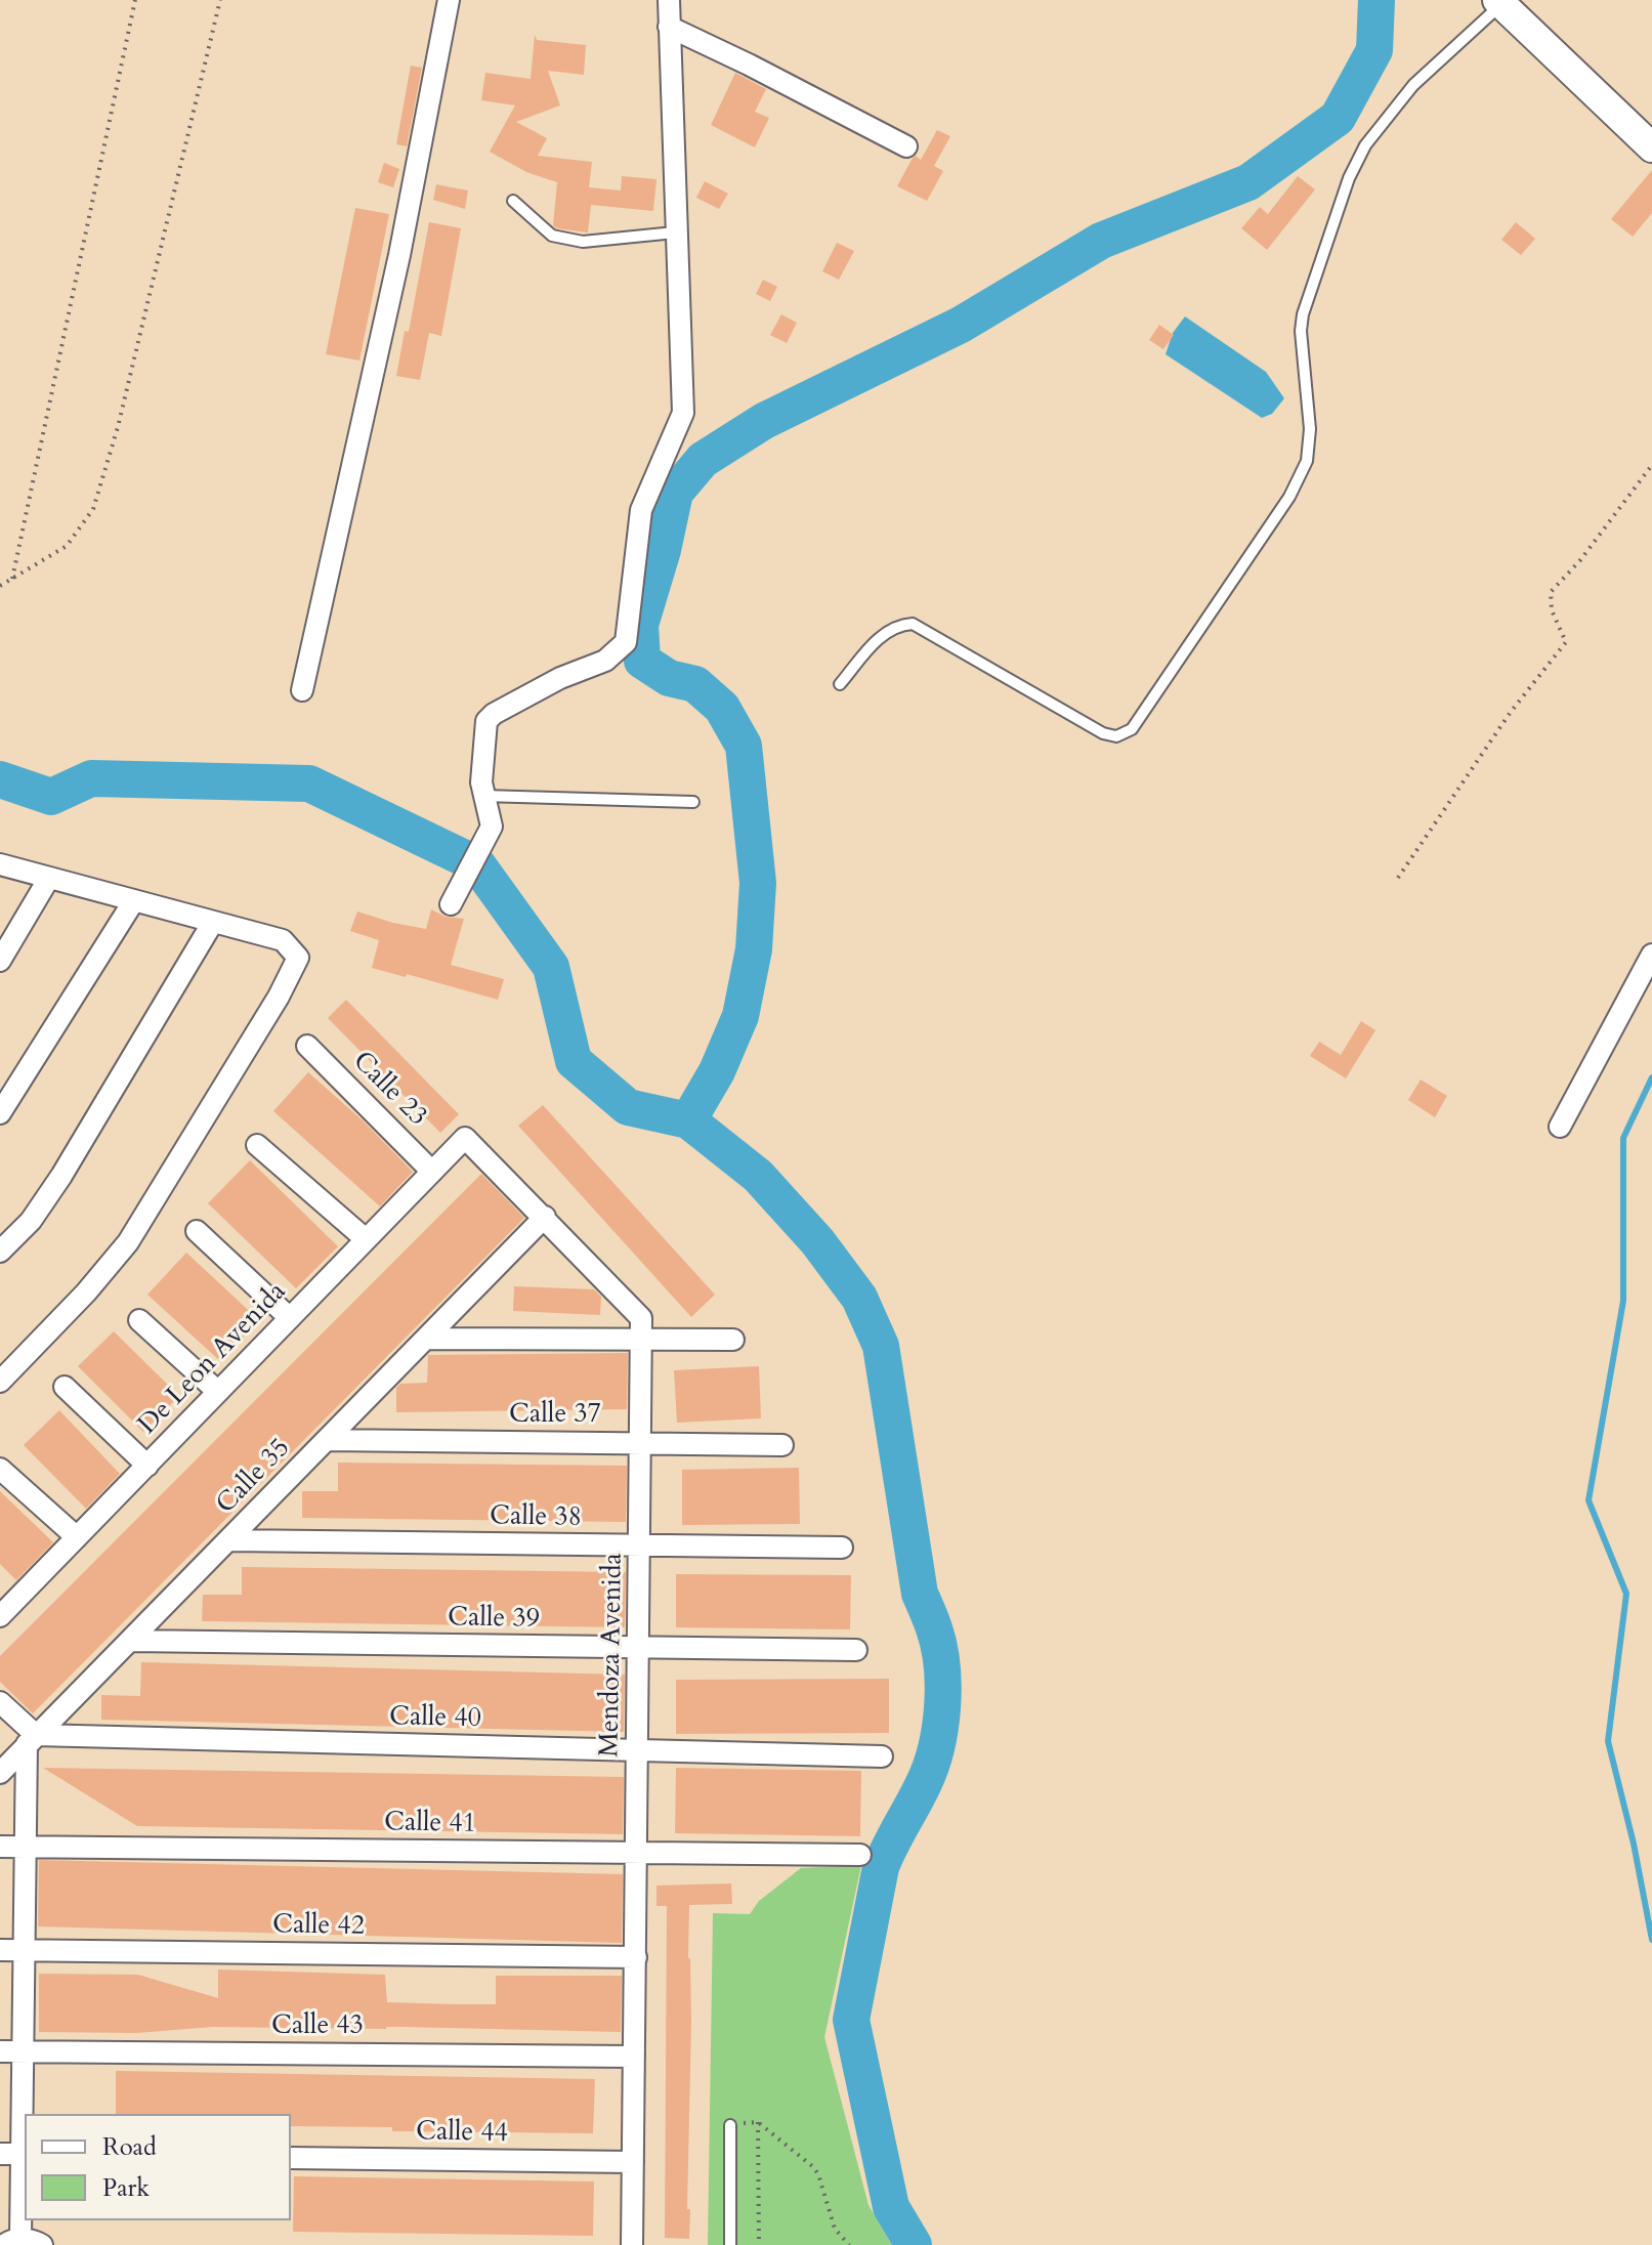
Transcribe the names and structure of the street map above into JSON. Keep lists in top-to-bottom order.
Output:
{
  "streets": {
    "street": [
      "Calle 23",
      "De Leon Avenida",
      "Calle 37",
      "Calle 35",
      "Calle 38",
      "Calle 39",
      "Mendoza Avenida",
      "Calle 40",
      "Calle 41",
      "Calle 42",
      "Calle 43",
      "Calle 44"
    ]
  },
  "crossings": [
    ["Calle 23", "De Leon Avenida"],
    ["De Leon Avenida", "Mendoza Avenida"],
    ["Calle 37", "Calle 35"],
    ["Calle 37", "Mendoza Avenida"],
    ["Calle 35", "Calle 38"],
    ["Calle 35", "Calle 39"],
    ["Calle 35", "Mendoza Avenida"],
    ["Calle 35", "Calle 40"],
    ["Calle 38", "Mendoza Avenida"],
    ["Calle 39", "Mendoza Avenida"],
    ["Mendoza Avenida", "Calle 40"],
    ["Mendoza Avenida", "Calle 41"],
    ["Mendoza Avenida", "Calle 42"],
    ["Mendoza Avenida", "Calle 43"],
    ["Mendoza Avenida", "Calle 44"]
  ],
  "legend": ["Road", "Park"]
}
